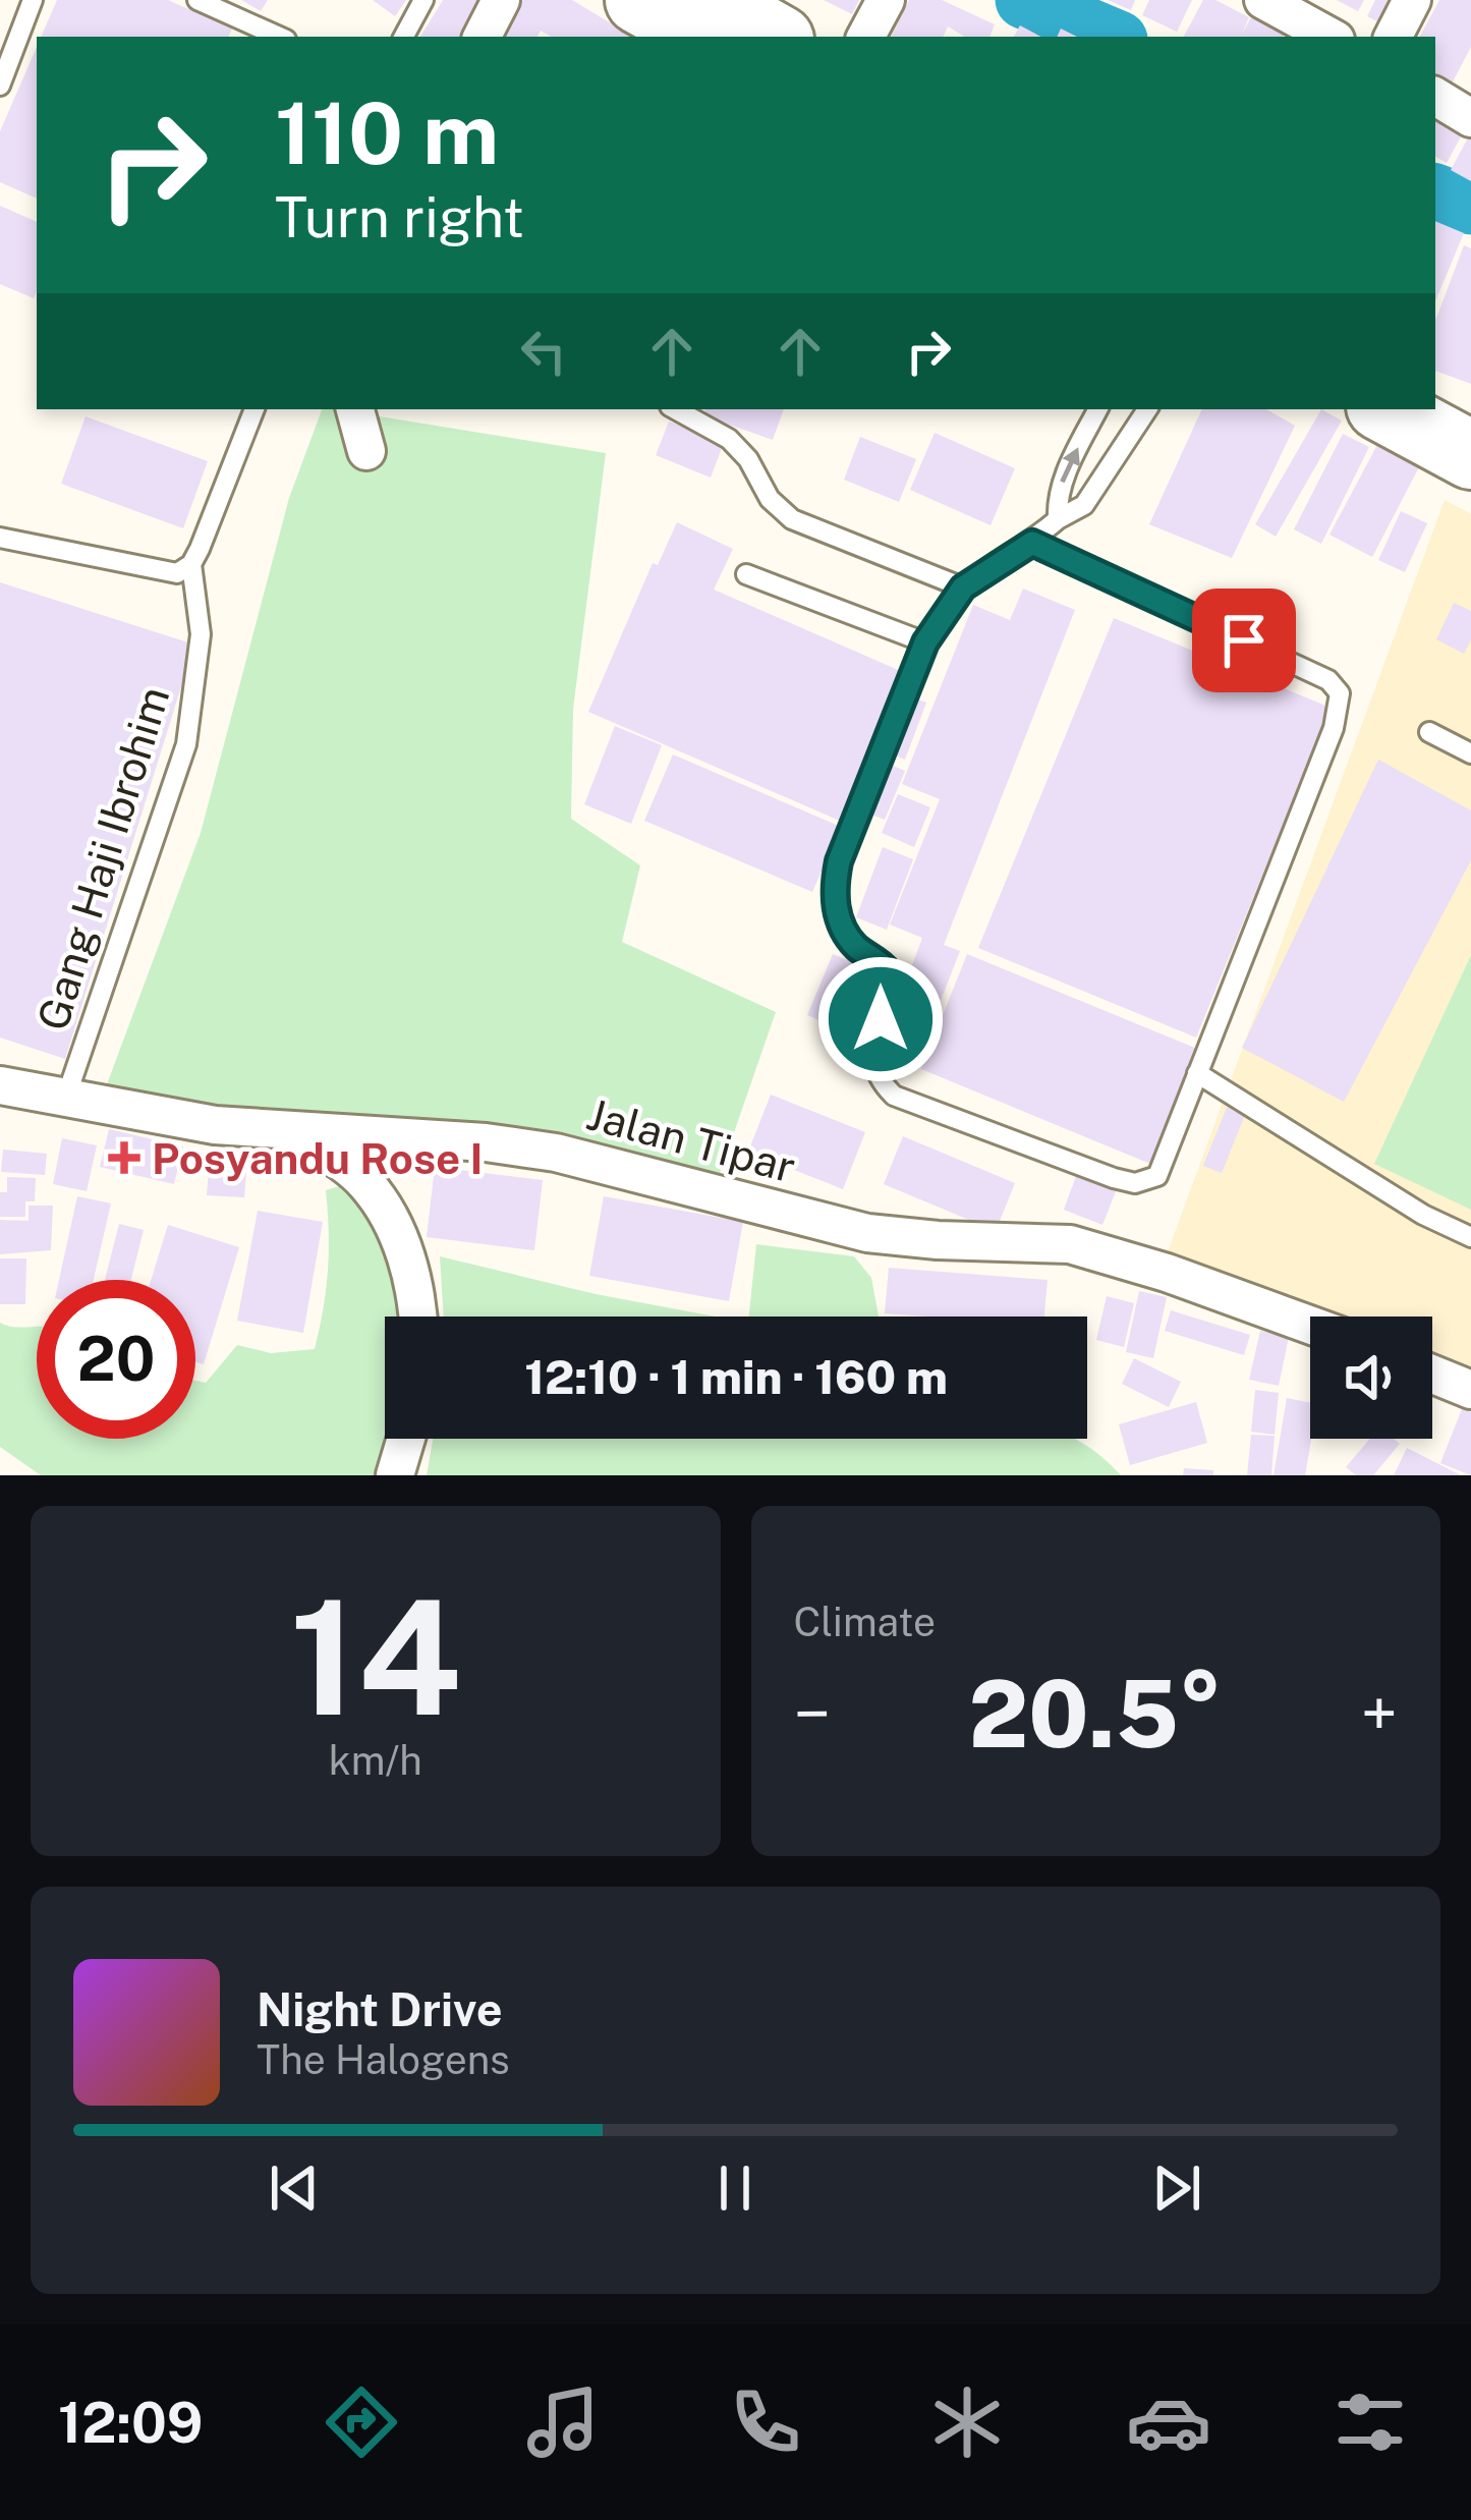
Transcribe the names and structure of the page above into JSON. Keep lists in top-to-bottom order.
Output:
{
  "streets": {
    "street": ["Jalan Tipar"],
    "lane": ["Gang Haji Ibrohim"]
  },
  "crossings": [
    ["Gang Haji Ibrohim", "Jalan Tipar"]
  ],
  "places": {
    "health": ["Posyandu Rose I"]
  },
  "page": {
    "turn": ["110 m", "Turn right"],
    "limit": "20",
    "trip": "12:10 · 1 min · 160 m",
    "tile": [
      ["14", "km/h"],
      "Climate"
    ],
    "heat": ["−", "20.5°", "+"],
    "song": ["Night Drive", "The Halogens"],
    "tabs": "12:09"
  }
}
